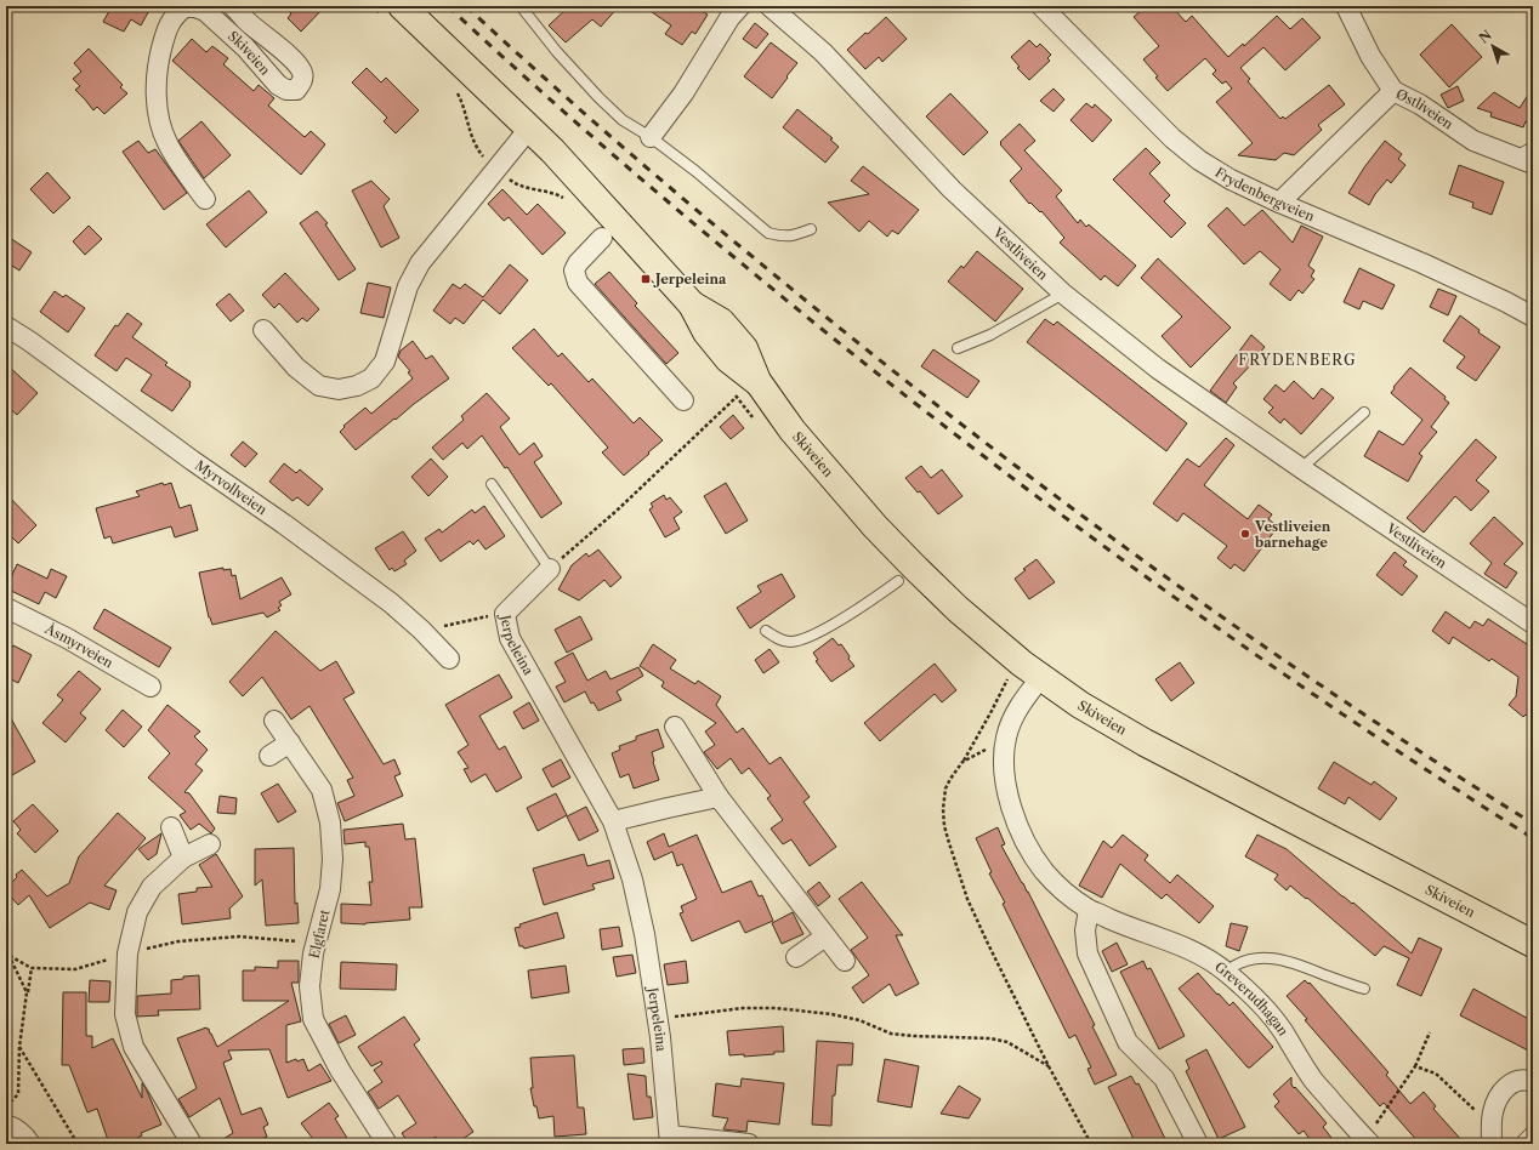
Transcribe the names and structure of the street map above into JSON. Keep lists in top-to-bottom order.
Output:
{
  "streets": {
    "main road": ["Skiveien"],
    "street": [
      "Østliveien",
      "Frydenbergveien",
      "Vestliveien",
      "Myrvollveien",
      "Jerpeleina",
      "Åsmyrveien",
      "Elgfaret",
      "Greverudhagan"
    ]
  },
  "crossings": [
    ["Skiveien", "Greverudhagan"]
  ],
  "districts": ["FRYDENBERG"],
  "places": {
    "transit": ["Jerpeleina"],
    "other": ["Vestliveien barnehage"]
  },
  "north": "top left"
}
